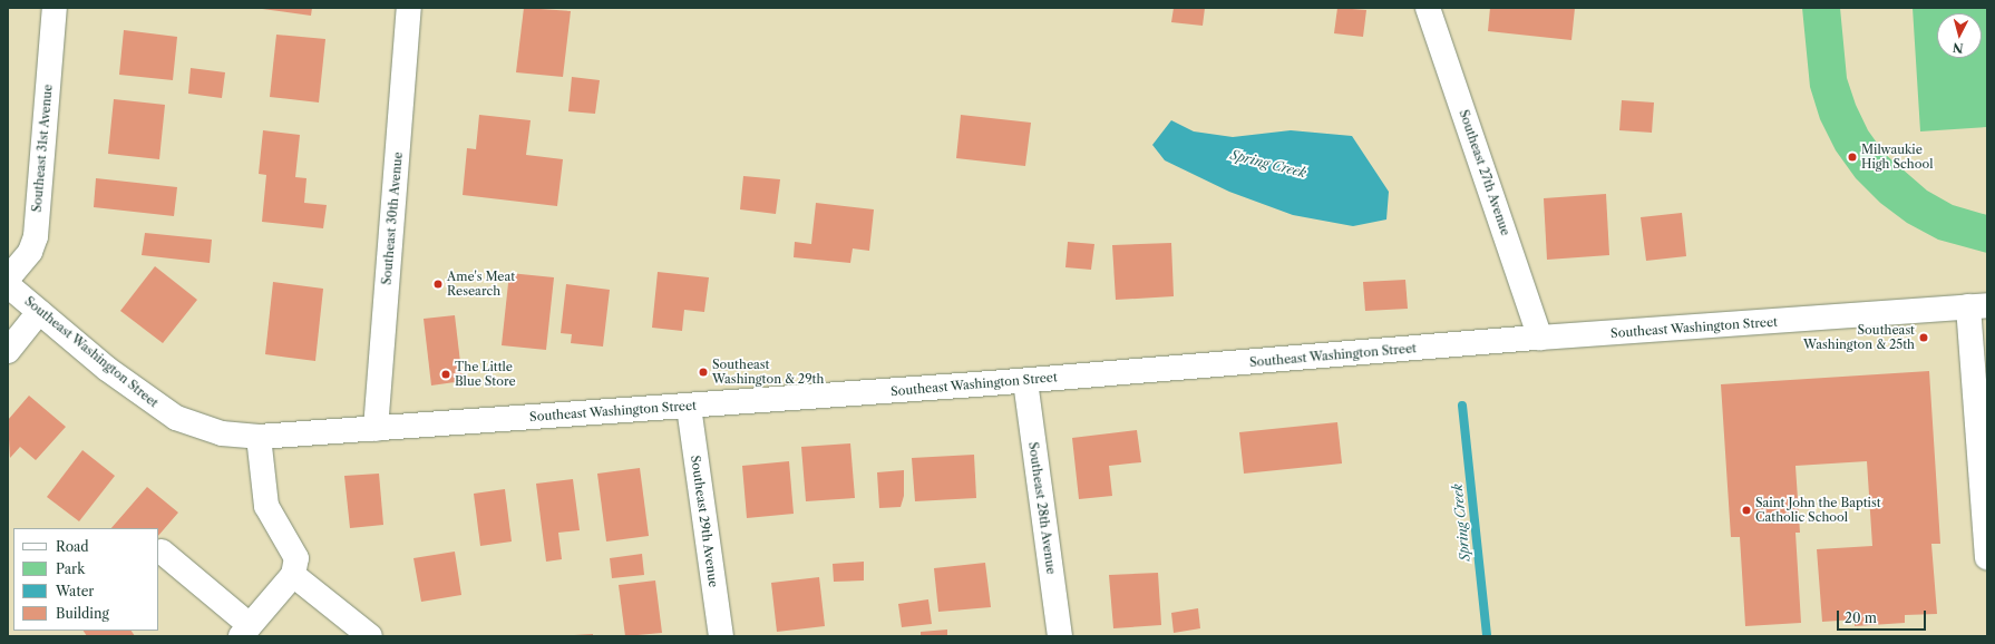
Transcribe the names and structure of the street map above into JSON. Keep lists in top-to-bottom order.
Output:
{
  "streets": {
    "street": [
      "Southeast 31st Avenue",
      "Southeast 27th Avenue",
      "Southeast 30th Avenue",
      "Southeast Washington Street",
      "Southeast 28th Avenue",
      "Southeast 29th Avenue"
    ]
  },
  "crossings": [
    ["Southeast 27th Avenue", "Southeast Washington Street"],
    ["Southeast 30th Avenue", "Southeast Washington Street"],
    ["Southeast Washington Street", "Southeast 28th Avenue"],
    ["Southeast Washington Street", "Southeast 29th Avenue"]
  ],
  "water": ["Spring Creek"],
  "places": [
    "Milwaukie High School",
    "Ame's Meat Research",
    "Southeast Washington & 25th",
    "Southeast Washington & 29th",
    "The Little Blue Store",
    "Saint John the Baptist Catholic School"
  ],
  "legend": [
    "Road",
    "Park",
    "Water",
    "Building"
  ],
  "scale_bar": "20 m",
  "north": "bottom"
}
